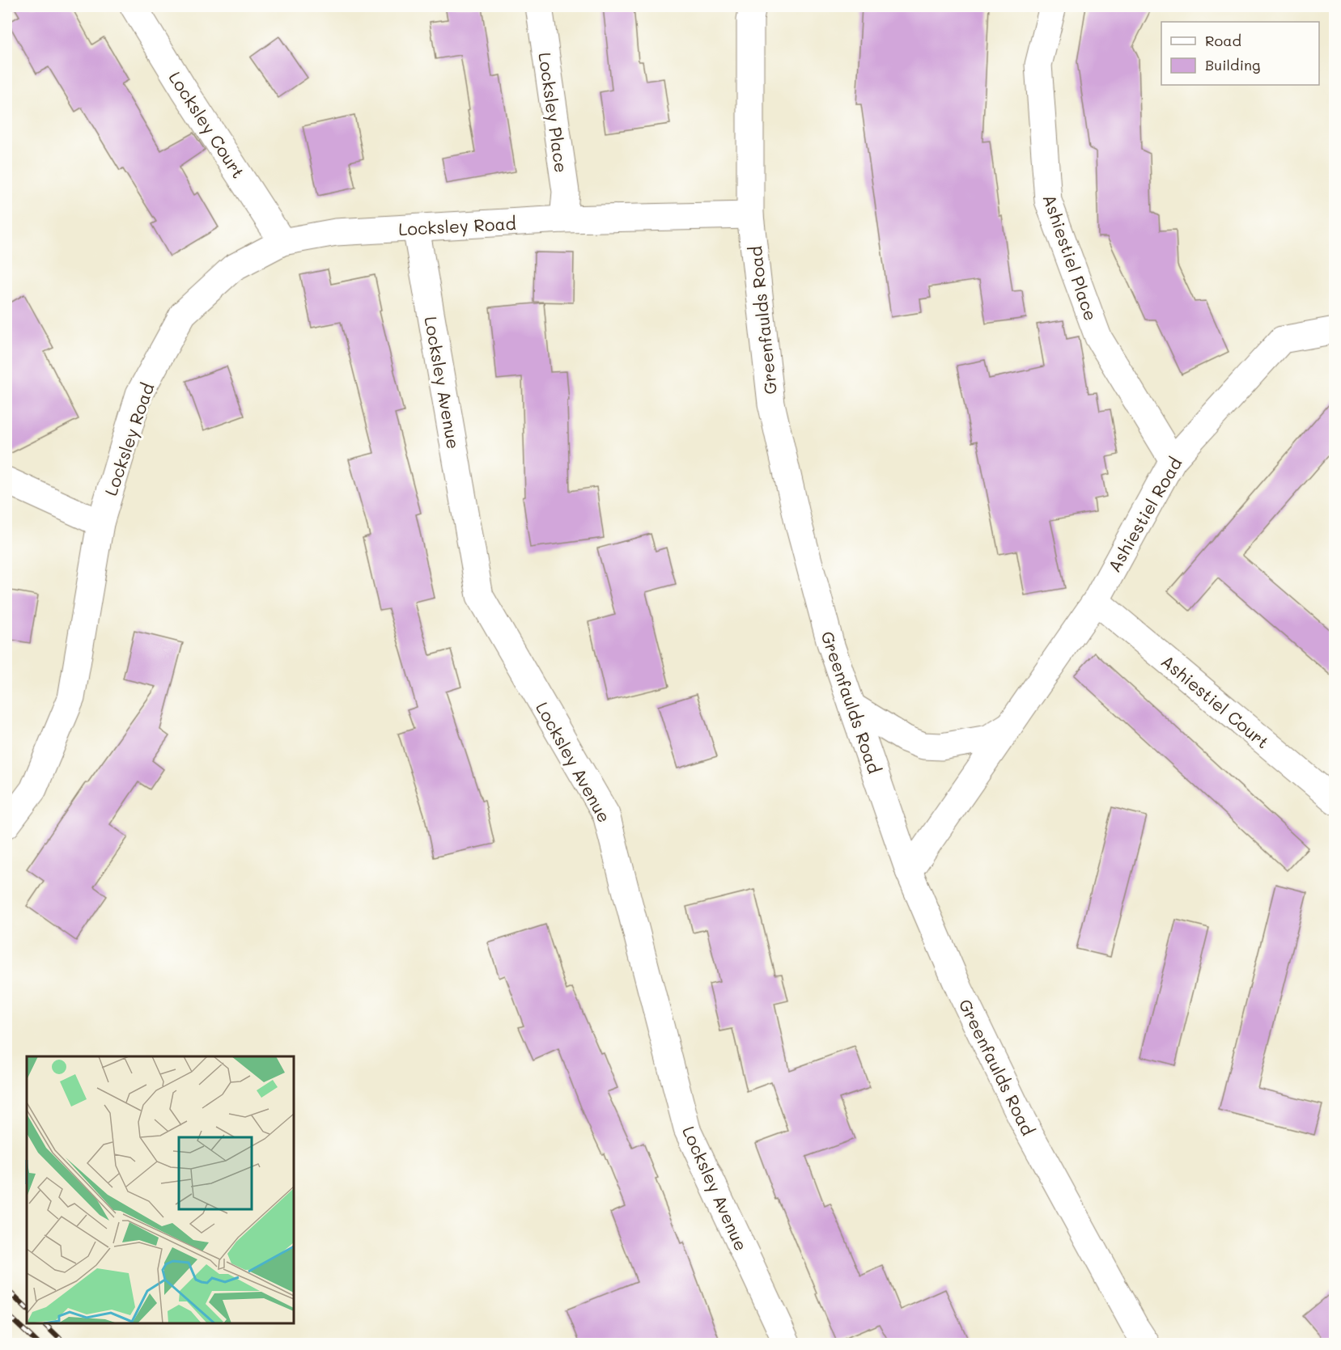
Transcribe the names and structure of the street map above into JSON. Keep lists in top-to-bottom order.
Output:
{
  "streets": {
    "street": [
      "Locksley Place",
      "Locksley Court",
      "Locksley Road",
      "Ashiestiel Place",
      "Greenfaulds Road",
      "Locksley Avenue",
      "Ashiestiel Road",
      "Ashiestiel Court"
    ]
  },
  "crossings": [
    ["Locksley Place", "Locksley Road"],
    ["Locksley Court", "Locksley Road"],
    ["Locksley Road", "Greenfaulds Road"],
    ["Locksley Road", "Locksley Avenue"],
    ["Ashiestiel Place", "Ashiestiel Road"],
    ["Greenfaulds Road", "Ashiestiel Road"],
    ["Ashiestiel Road", "Ashiestiel Court"]
  ],
  "legend": ["Road", "Building"]
}
